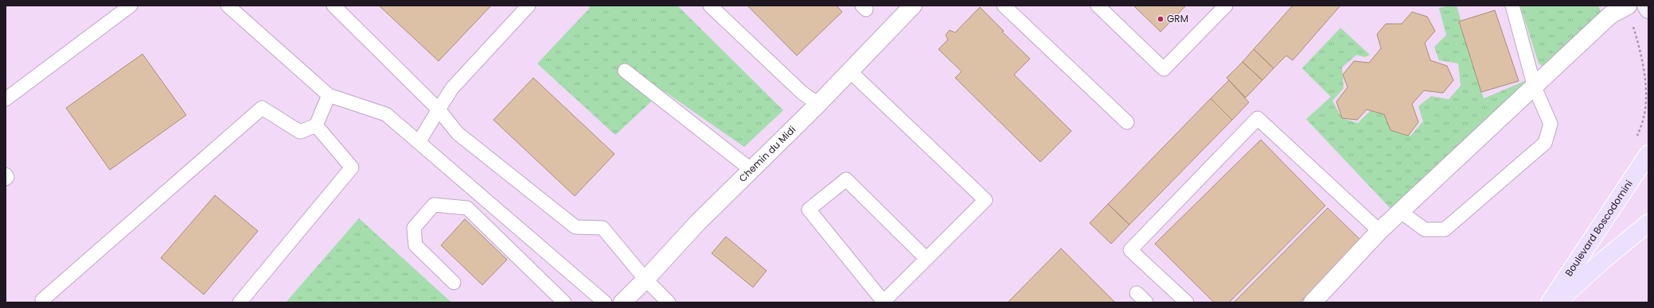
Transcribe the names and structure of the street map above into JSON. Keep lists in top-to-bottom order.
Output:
{
  "streets": {
    "main road": ["Boulevard Boscodomini"],
    "street": ["Chemin du Midi"]
  },
  "places": ["GRM"]
}
